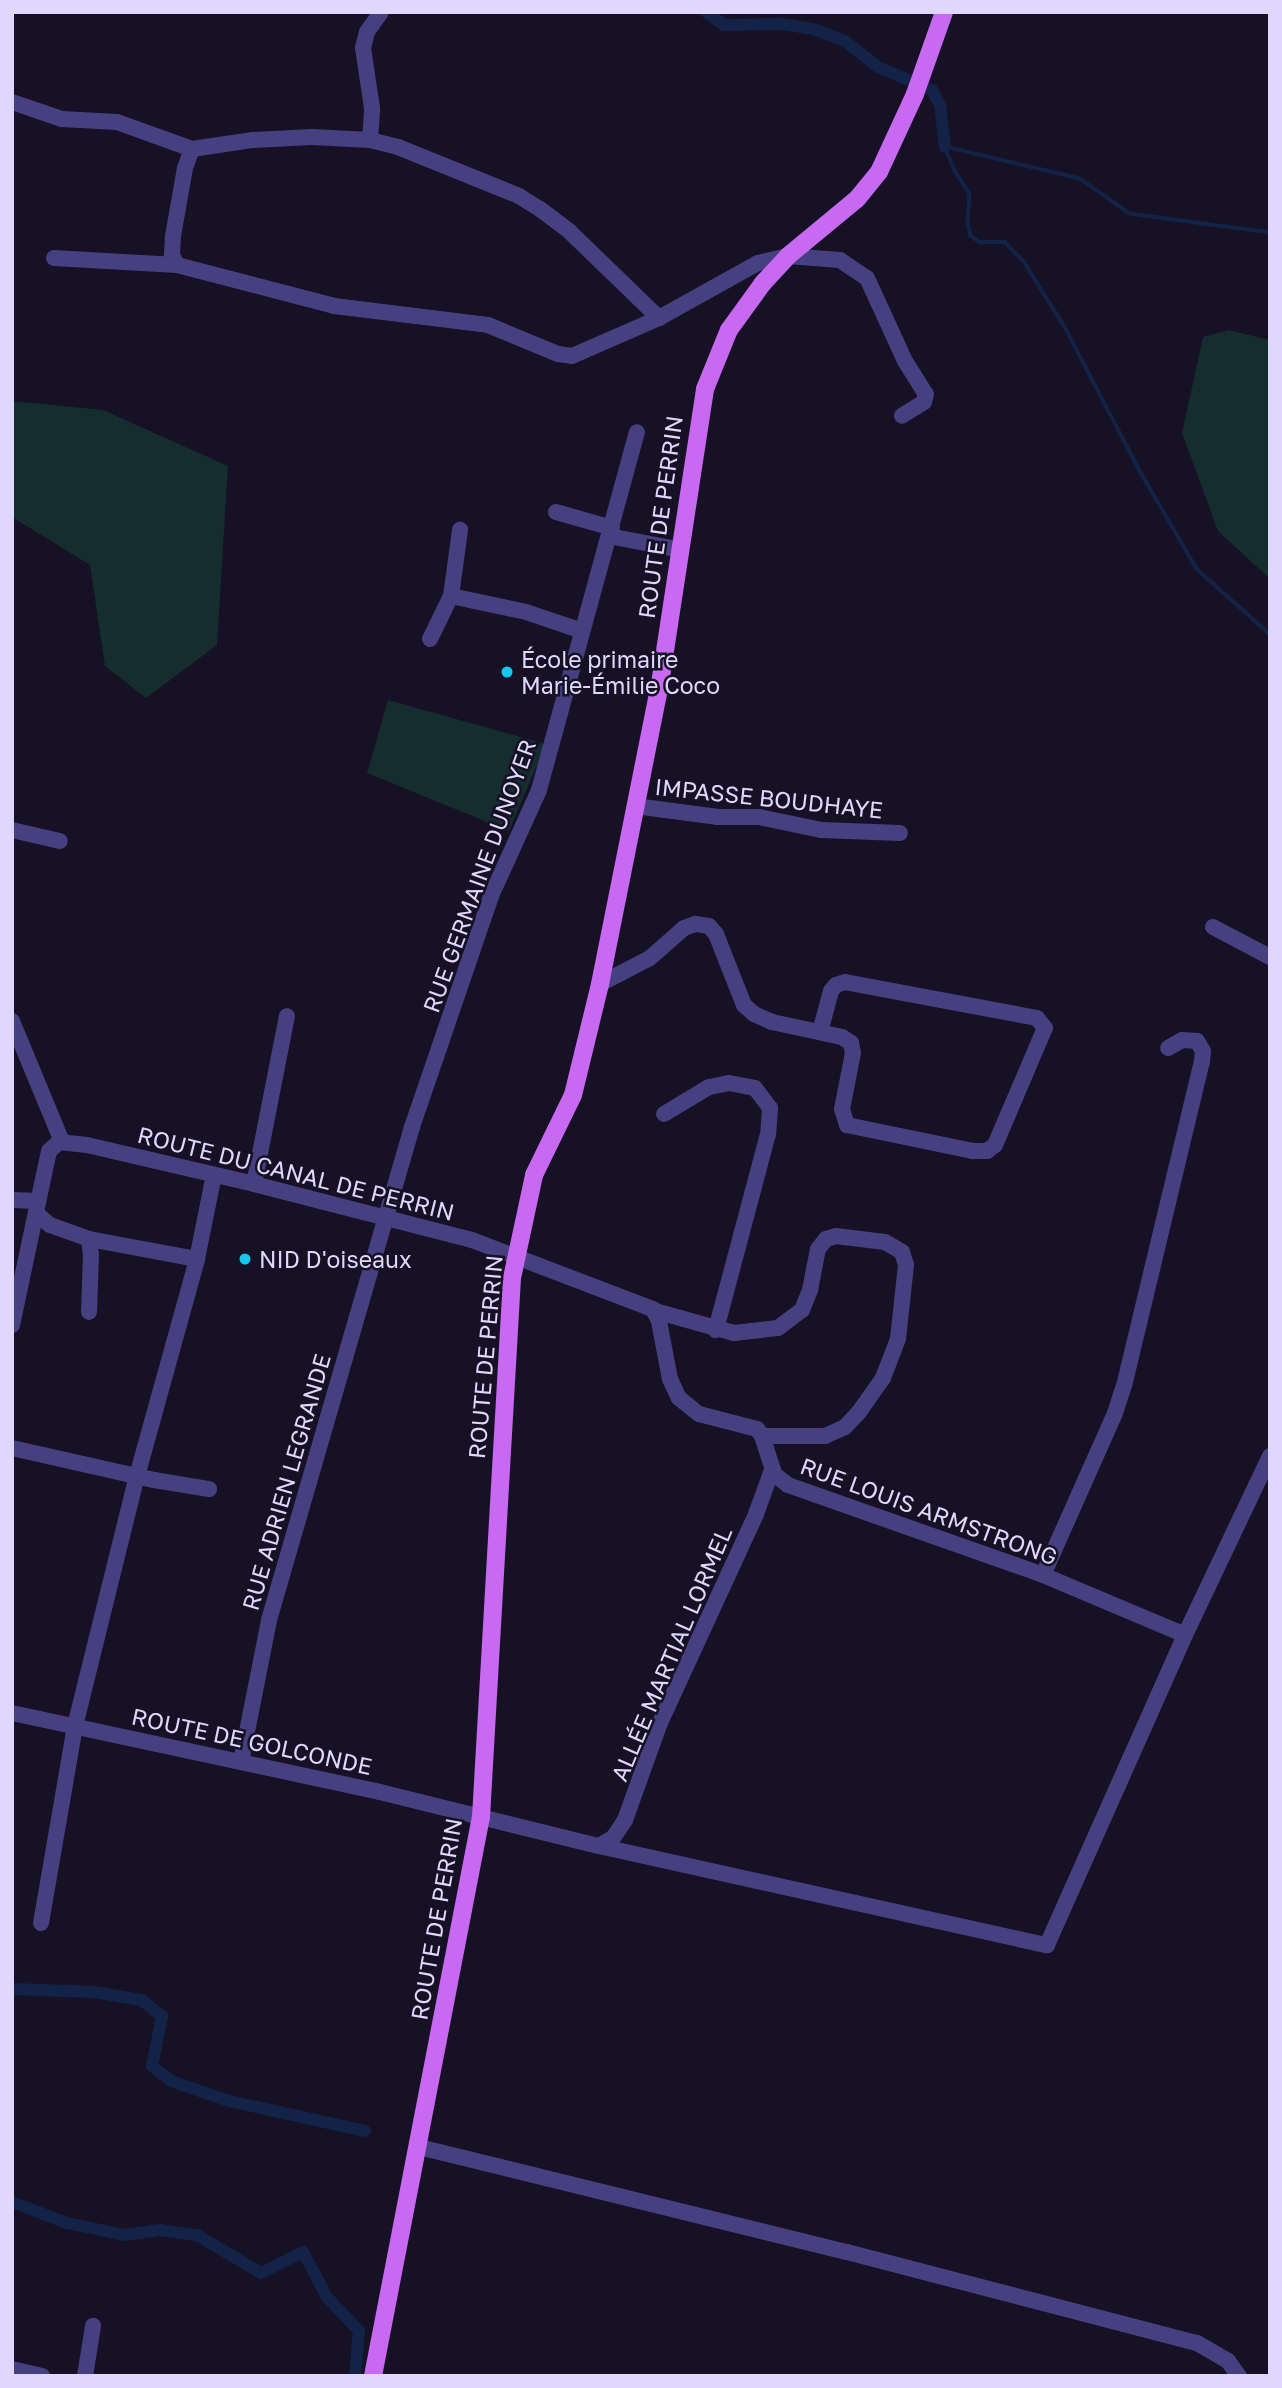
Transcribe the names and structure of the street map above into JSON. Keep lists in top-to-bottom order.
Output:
{
  "streets": {
    "main road": ["ROUTE DE PERRIN"],
    "street": [
      "IMPASSE BOUDHAYE",
      "RUE GERMAINE DUNOYER",
      "ROUTE DU CANAL DE PERRIN",
      "RUE ADRIEN LEGRANDE",
      "RUE LOUIS ARMSTRONG",
      "ALLÉE MARTIAL LORMEL",
      "ROUTE DE GOLCONDE"
    ]
  },
  "crossings": [
    ["ROUTE DE PERRIN", "IMPASSE BOUDHAYE"],
    ["ROUTE DE PERRIN", "ROUTE DU CANAL DE PERRIN"],
    ["ROUTE DE PERRIN", "ROUTE DE GOLCONDE"],
    ["RUE GERMAINE DUNOYER", "ROUTE DU CANAL DE PERRIN"],
    ["RUE GERMAINE DUNOYER", "RUE ADRIEN LEGRANDE"],
    ["ROUTE DU CANAL DE PERRIN", "RUE ADRIEN LEGRANDE"],
    ["RUE ADRIEN LEGRANDE", "ROUTE DE GOLCONDE"],
    ["RUE LOUIS ARMSTRONG", "ALLÉE MARTIAL LORMEL"],
    ["RUE LOUIS ARMSTRONG", "ROUTE DE GOLCONDE"],
    ["ALLÉE MARTIAL LORMEL", "ROUTE DE GOLCONDE"]
  ],
  "places": ["École primaire Marie-Émilie Coco", "NID D'oiseaux"]
}
